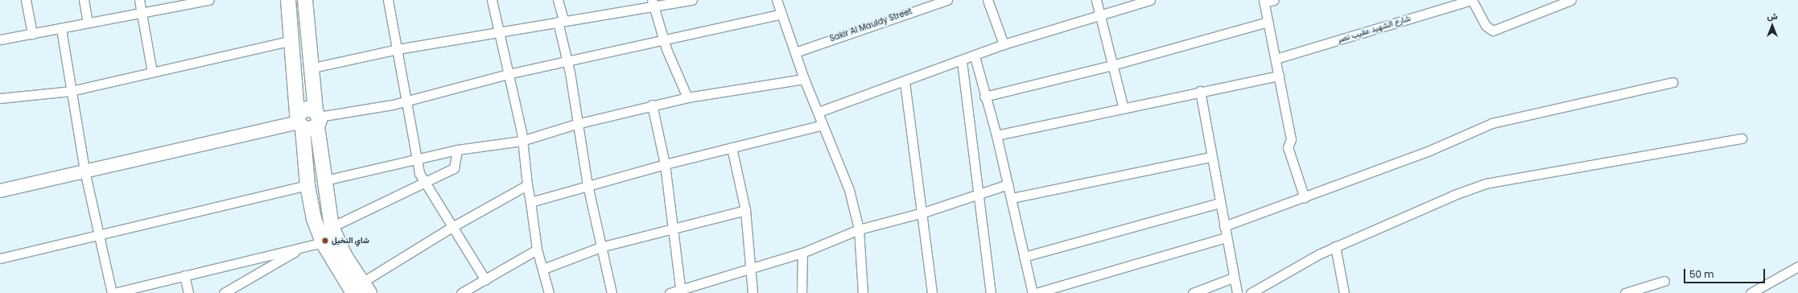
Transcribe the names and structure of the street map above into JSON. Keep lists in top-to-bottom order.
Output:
{
  "streets": {
    "street": ["Sakir Al Mauldy Street", "شارع الشهيد عقيب نصر"]
  },
  "places": ["شاي النخيل"],
  "scale_bar": "50 m",
  "north": "top"
}
